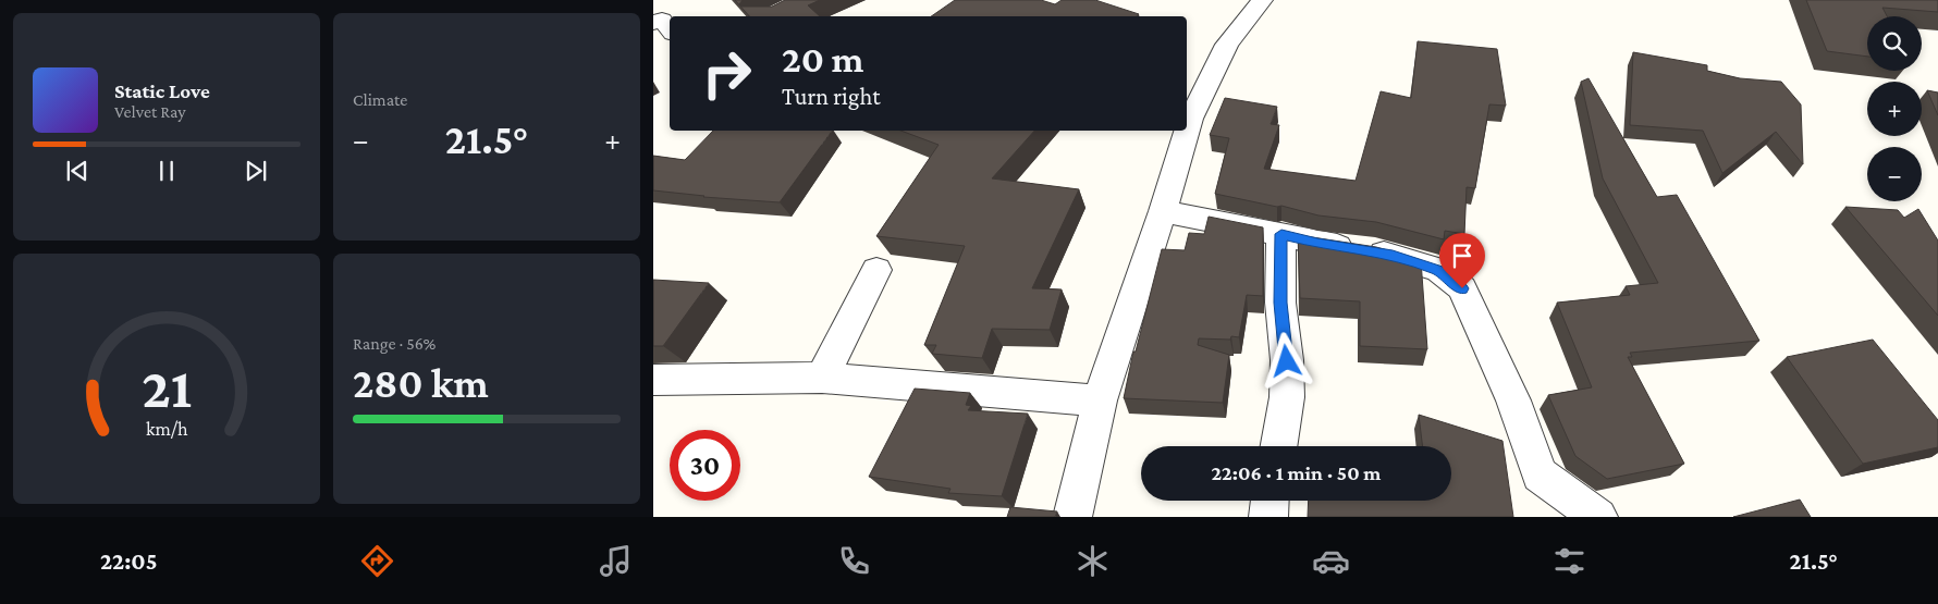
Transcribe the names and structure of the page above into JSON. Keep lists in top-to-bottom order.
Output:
{
  "page": {
    "tile": [
      "Climate",
      ["Range · 56%", "280 km"]
    ],
    "map_buttons": ["+", "−"],
    "turn": ["20 m", "Turn right"],
    "song": ["Static Love", "Velvet Ray"],
    "heat": ["−", "21.5°", "+"],
    "limit": "30",
    "trip": "22:06 · 1 min · 50 m",
    "tabs": ["22:05", "21.5°"],
    "gauge": ["21", "km/h"]
  }
}
